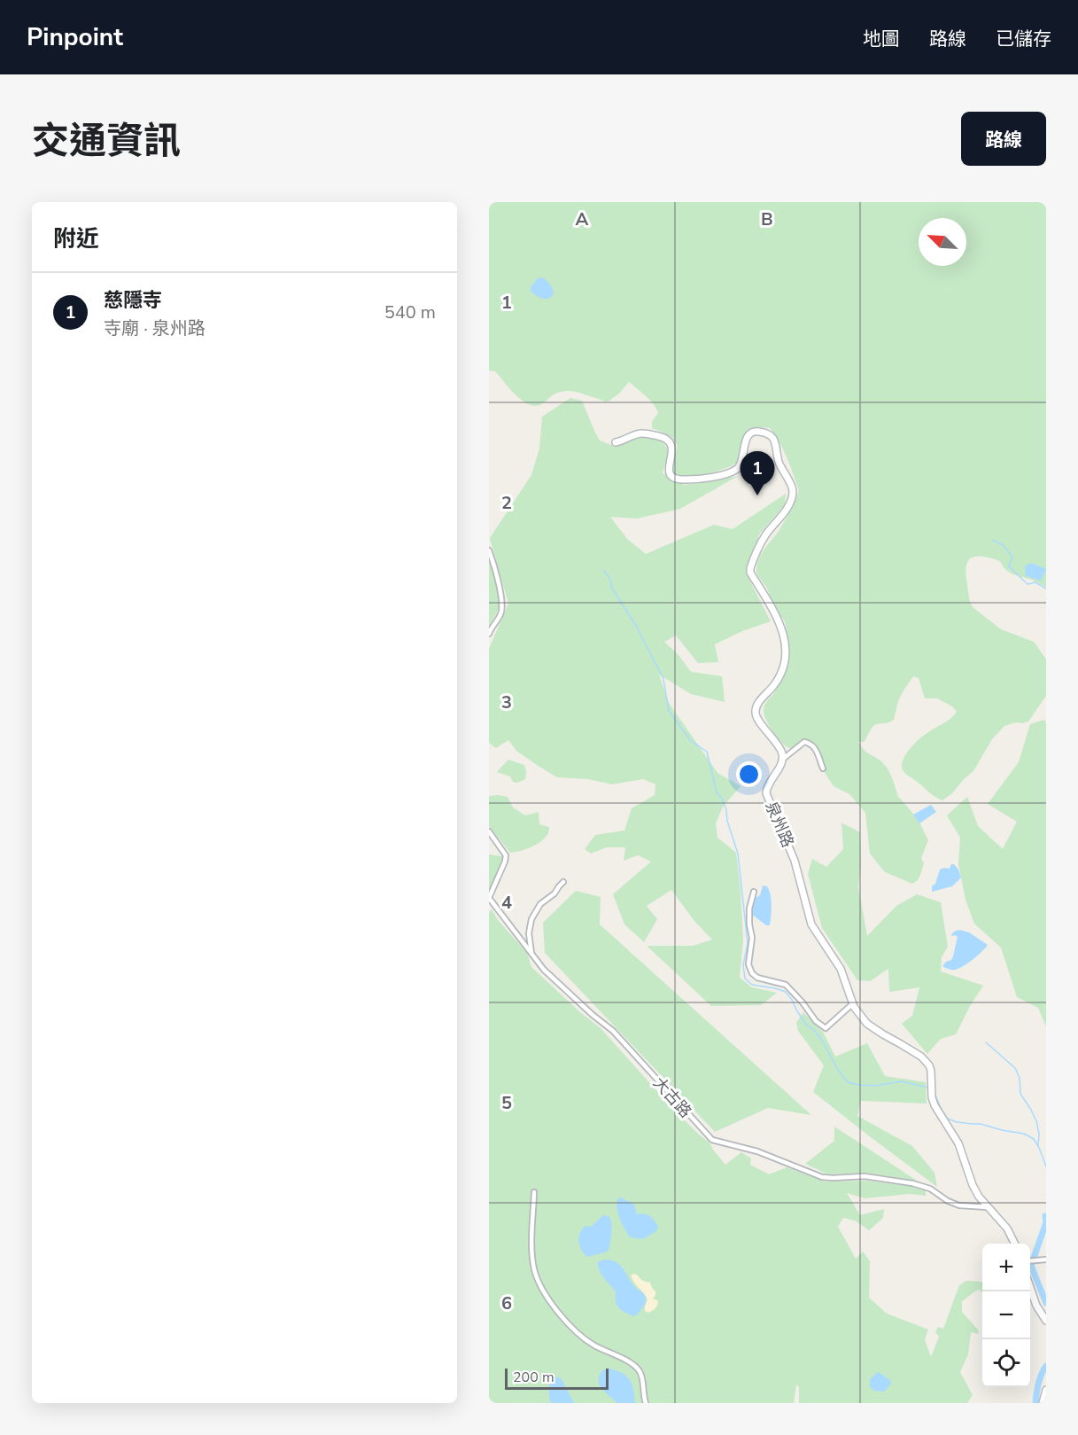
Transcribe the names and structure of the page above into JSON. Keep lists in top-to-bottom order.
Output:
{
  "streets": {
    "street": ["泉州路", "大古路"]
  },
  "crossings": [
    ["泉州路", "大古路"]
  ],
  "scale_bar": "200 m",
  "north": "top left",
  "page": {
    "header": "Pinpoint",
    "nav": ["地圖", "路線", "已儲存"],
    "title": "交通資訊",
    "buttons": "路線",
    "heading": "附近",
    "list": [
      {
        "mark": "1",
        "name": "慈隱寺",
        "note": "寺廟 · 泉州路",
        "value": "540 m"
      }
    ],
    "pins": "1",
    "map_buttons": ["+", "−"],
    "scale": "200 m"
  },
  "grid": {
    "columns": ["A", "B"],
    "rows": [
      "1",
      "2",
      "3",
      "4",
      "5",
      "6"
    ]
  }
}
